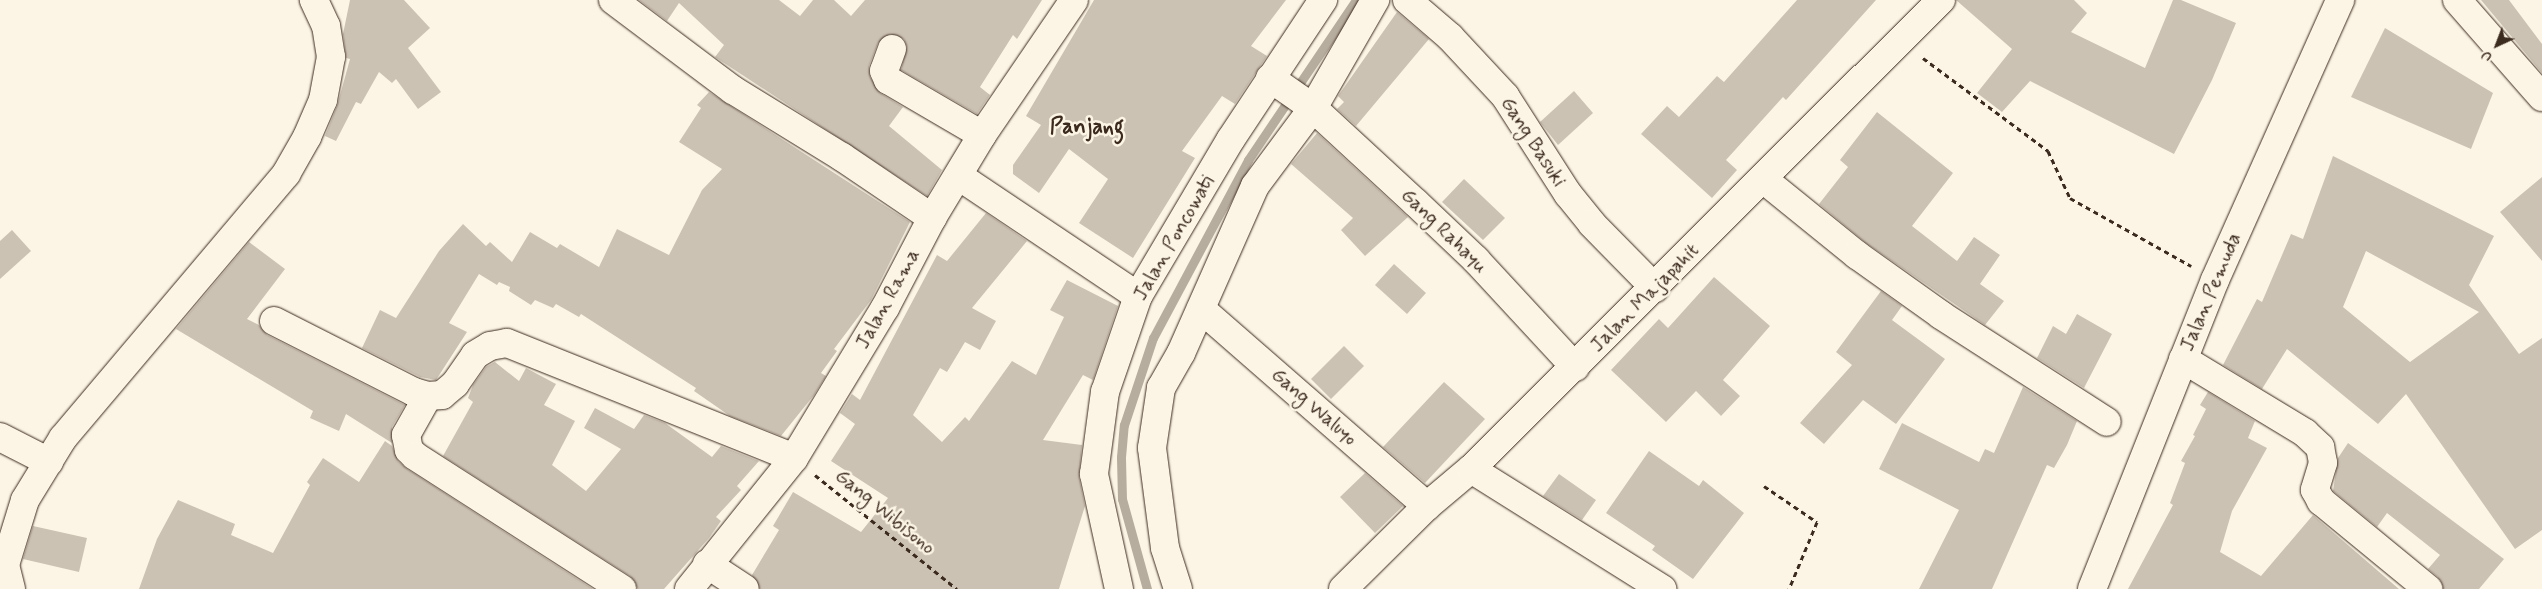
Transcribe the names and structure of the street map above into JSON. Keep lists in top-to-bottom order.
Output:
{
  "streets": {
    "street": [
      "Gang Basuki",
      "Gang Rahayu",
      "Jalan Poncowati",
      "Jalan Pemuda",
      "Jalan Majapahit",
      "Jalan Rama",
      "Gang Waluyo"
    ],
    "path": ["Gang Wibisono"]
  },
  "crossings": [
    ["Gang Basuki", "Jalan Majapahit"],
    ["Gang Rahayu", "Jalan Poncowati"],
    ["Gang Rahayu", "Jalan Majapahit"],
    ["Jalan Majapahit", "Gang Waluyo"],
    ["Jalan Rama", "Gang Wibisono"]
  ],
  "districts": ["Panjang"],
  "north": "bottom left"
}
